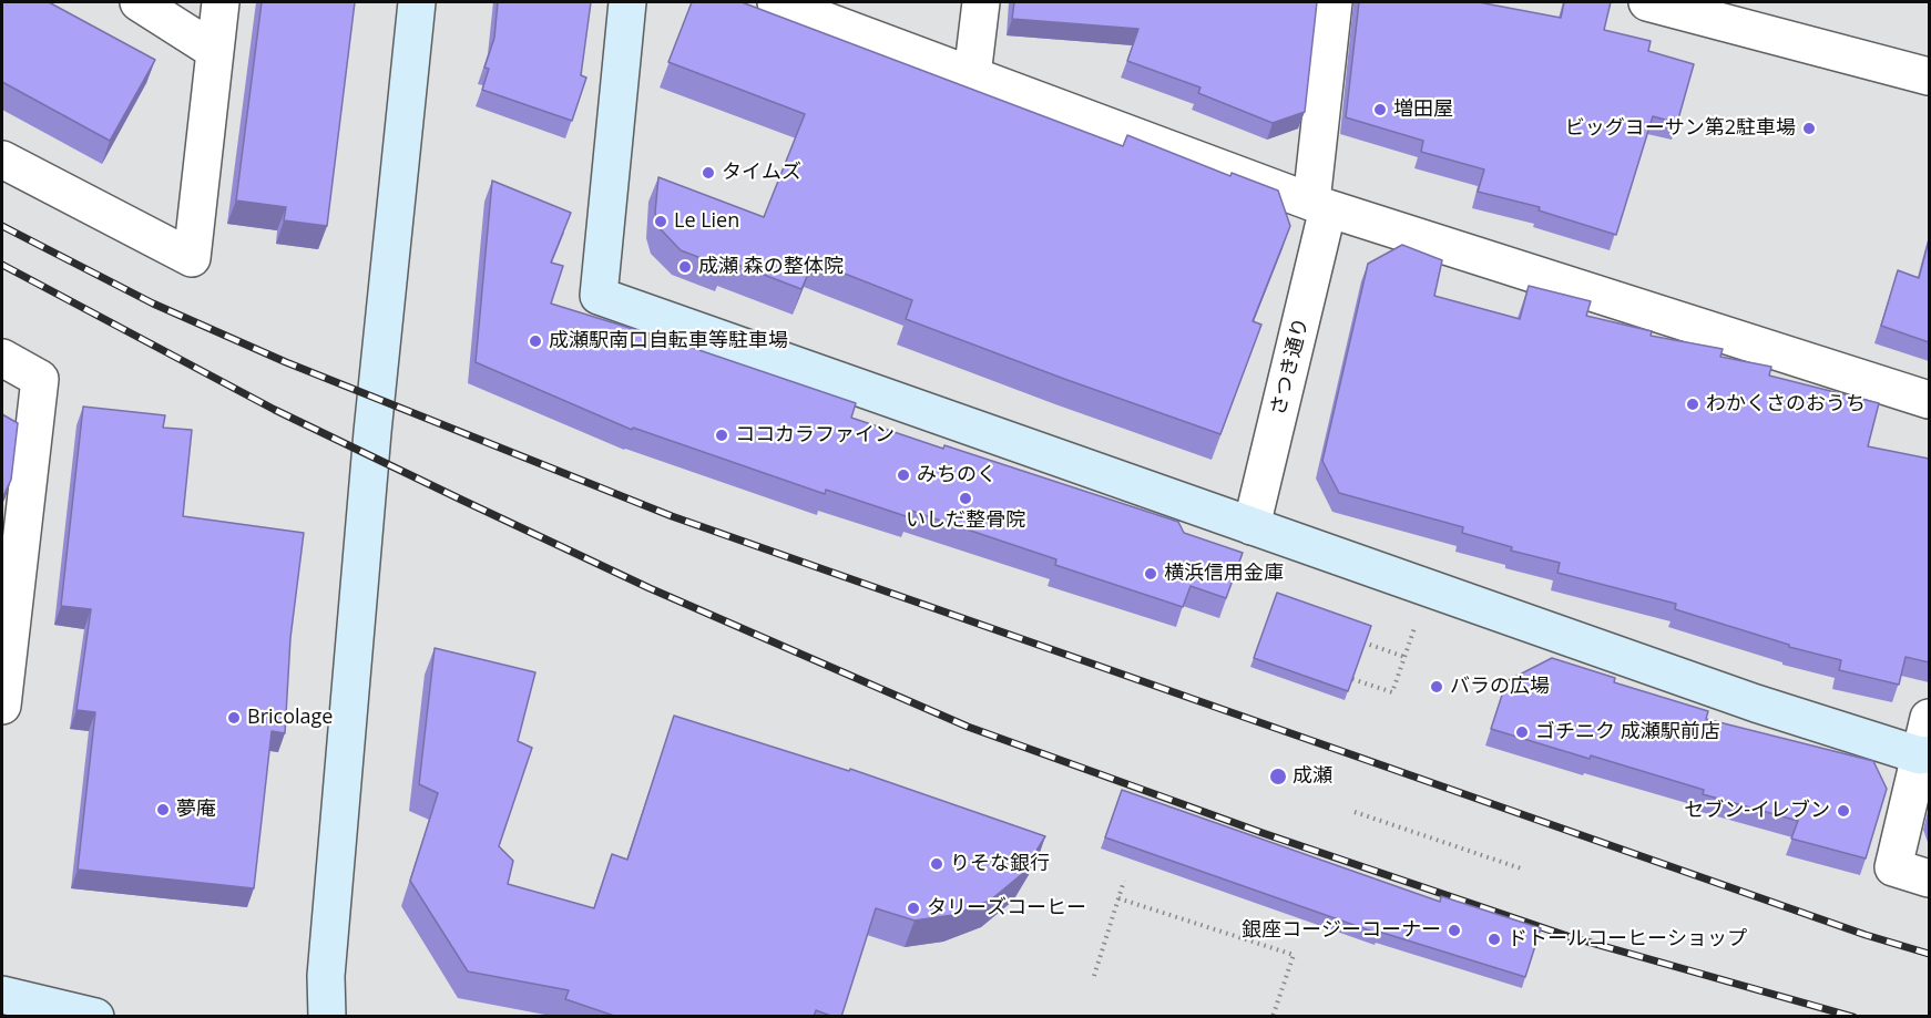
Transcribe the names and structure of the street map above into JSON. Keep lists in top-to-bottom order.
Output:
{
  "streets": {
    "street": ["さつき通り"]
  },
  "places": [
    "増田屋",
    "ビッグヨーサン第2駐車場",
    "タイムズ",
    "Le Lien",
    "成瀬 森の整体院",
    "成瀬駅南口自転車等駐車場",
    "わかくさのおうち",
    "ココカラファイン",
    "みちのく",
    "いしだ整骨院",
    "横浜信用金庫",
    "バラの広場",
    "Bricolage",
    "ゴチニク 成瀬駅前店",
    "成瀬",
    "夢庵",
    "セブン-イレブン",
    "りそな銀行",
    "タリーズコーヒー",
    "銀座コージーコーナー",
    "ドトールコーヒーショップ"
  ]
}
